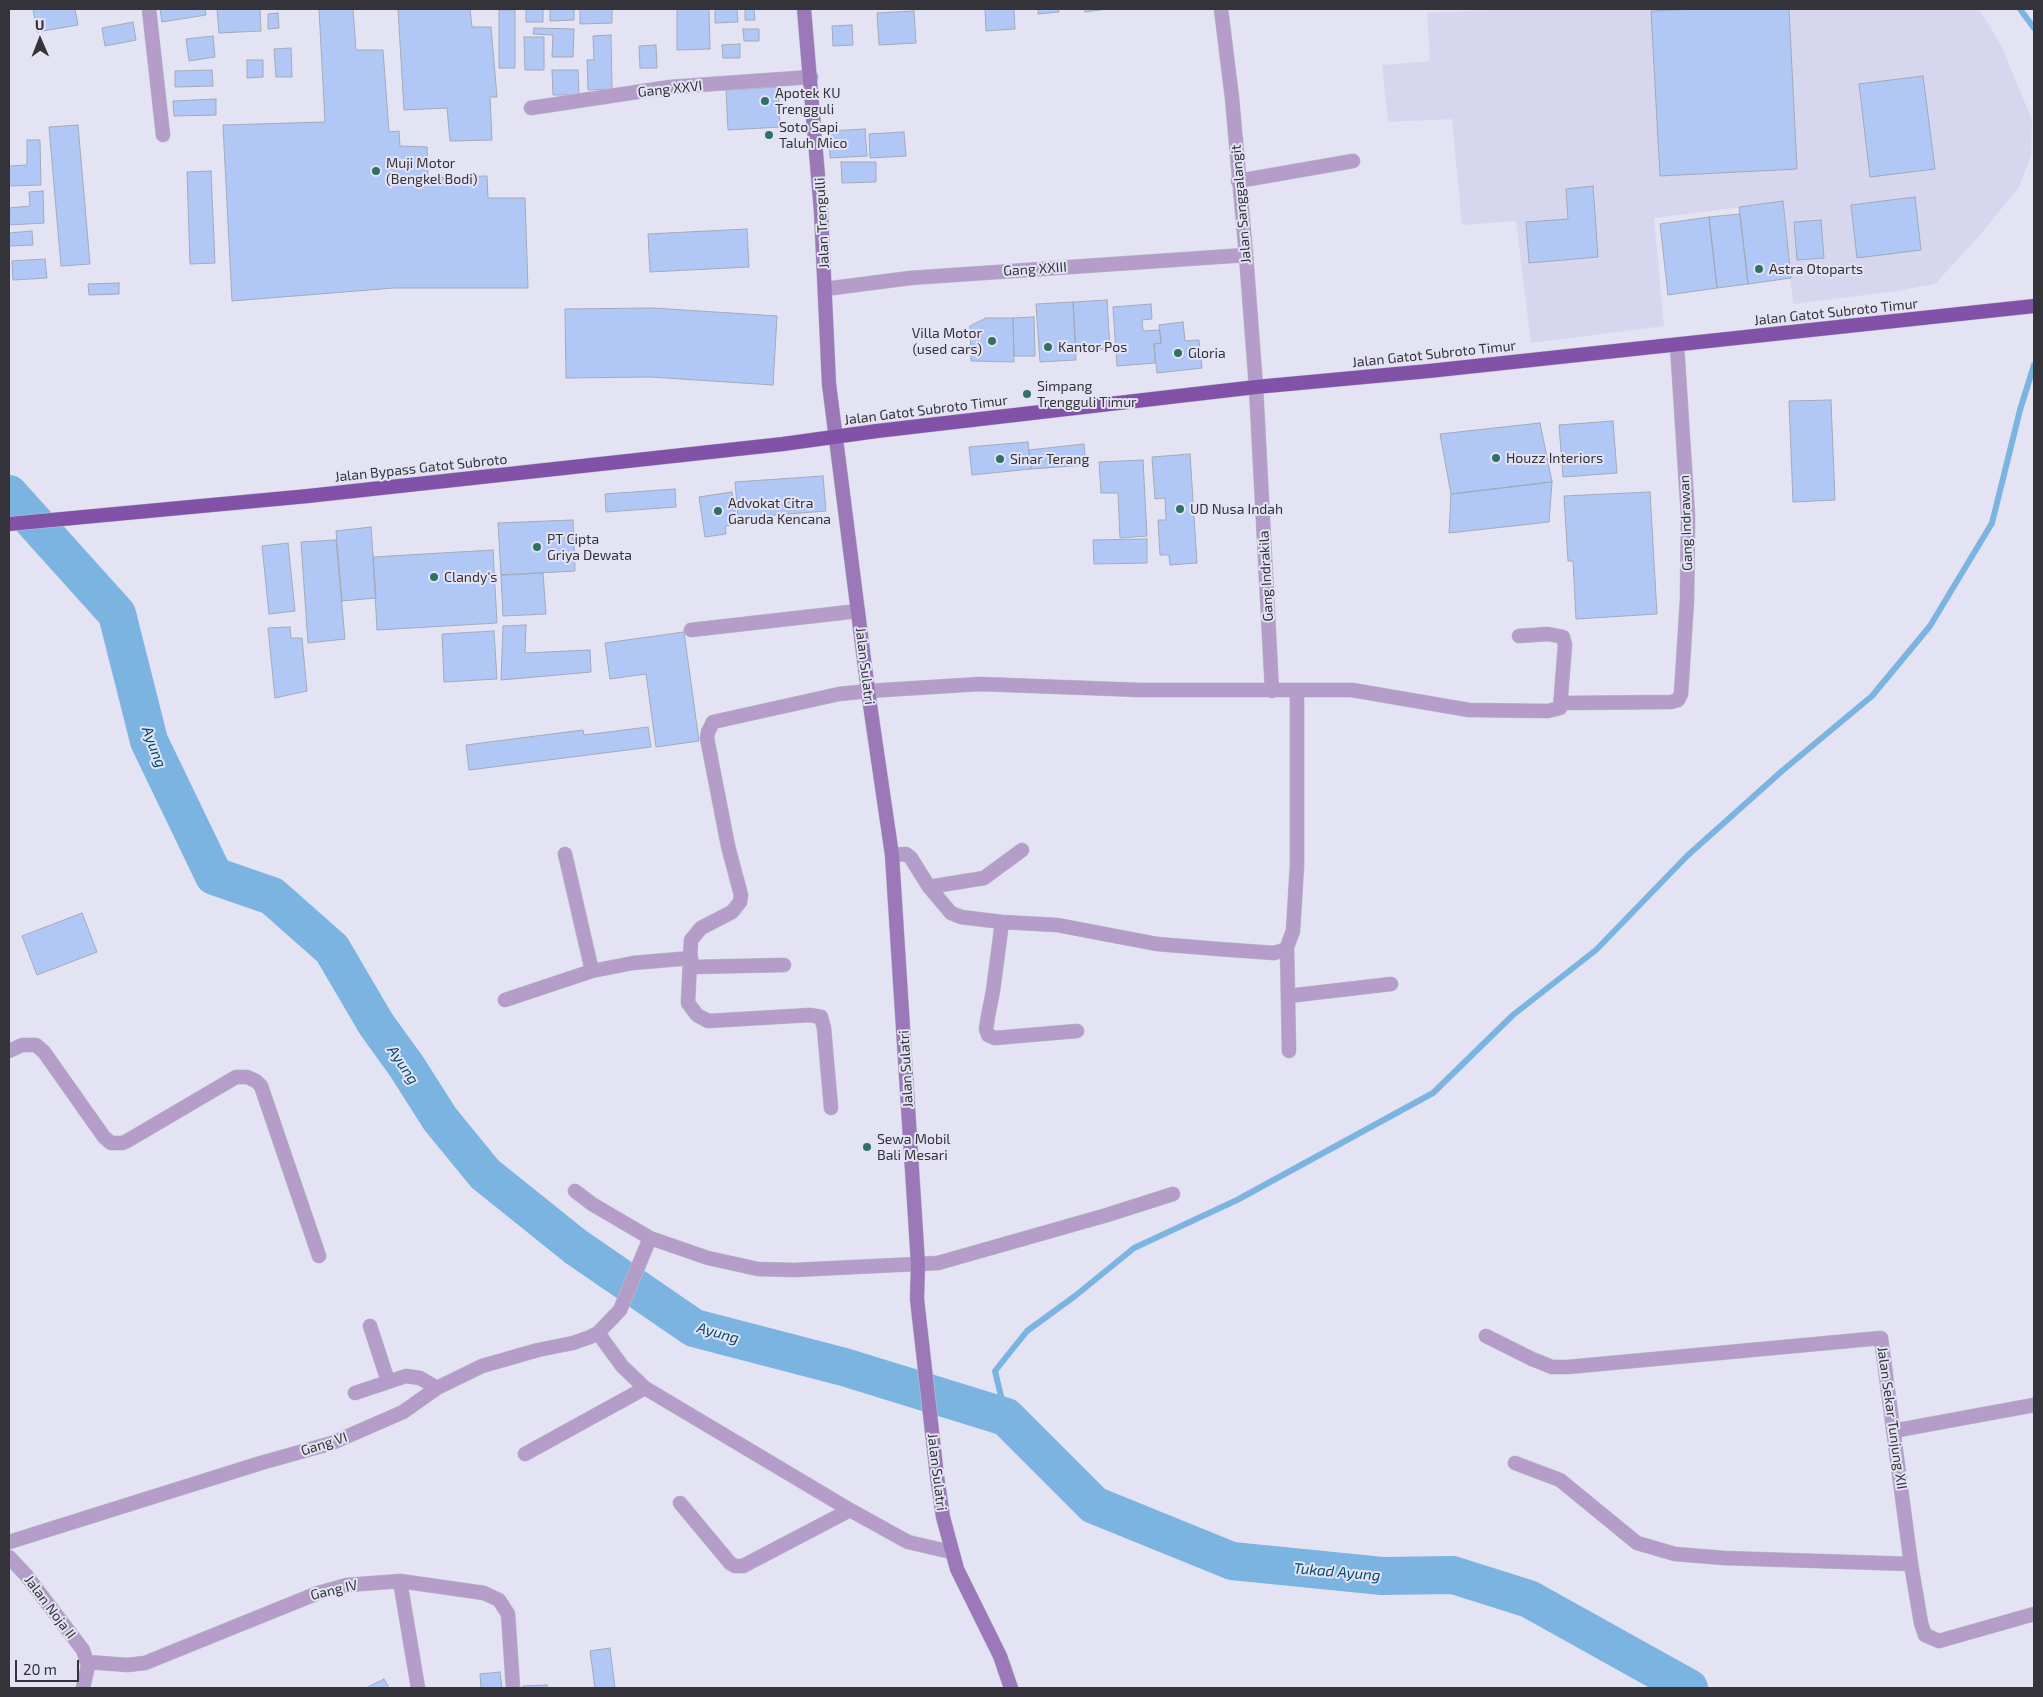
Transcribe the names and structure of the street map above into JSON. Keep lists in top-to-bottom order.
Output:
{
  "streets": {
    "highway": ["Jalan Gatot Subroto Timur", "Jalan Bypass Gatot Subroto"],
    "main road": ["Jalan Trengulli", "Jalan Sulatri"],
    "street": [
      "Gang XXVI",
      "Jalan Sanggalangit",
      "Gang XXIII",
      "Gang Indrawan",
      "Gang Indrakila",
      "Jalan Sekar Tunjung XII",
      "Gang VI",
      "Gang IV",
      "Jalan Noja II"
    ]
  },
  "crossings": [
    ["Gang XXVI", "Jalan Trengulli"],
    ["Jalan Sanggalangit", "Gang XXIII"],
    ["Jalan Sanggalangit", "Jalan Gatot Subroto Timur"],
    ["Jalan Sanggalangit", "Gang Indrakila"],
    ["Jalan Trengulli", "Gang XXIII"],
    ["Jalan Trengulli", "Jalan Gatot Subroto Timur"],
    ["Jalan Trengulli", "Jalan Bypass Gatot Subroto"],
    ["Jalan Trengulli", "Jalan Sulatri"],
    ["Jalan Gatot Subroto Timur", "Jalan Bypass Gatot Subroto"],
    ["Jalan Gatot Subroto Timur", "Gang Indrawan"],
    ["Jalan Gatot Subroto Timur", "Gang Indrakila"],
    ["Jalan Gatot Subroto Timur", "Jalan Sulatri"],
    ["Jalan Bypass Gatot Subroto", "Jalan Sulatri"],
    ["Gang IV", "Jalan Noja II"]
  ],
  "water": ["Ayung", "Tukad Ayung"],
  "places": [
    "Apotek KU Trengguli",
    "Soto Sapi Taluh Mico",
    "Muji Motor (Bengkel Bodi)",
    "Astra Otoparts",
    "Villa Motor (used cars)",
    "Kantor Pos",
    "Gloria",
    "Simpang Trengguli Timur",
    "Houzz Interiors",
    "Sinar Terang",
    "UD Nusa Indah",
    "Advokat Citra Garuda Kencana",
    "PT Cipta Griya Dewata",
    "Clandy's",
    "Sewa Mobil Bali Mesari"
  ],
  "scale_bar": "20 m",
  "north": "top"
}
